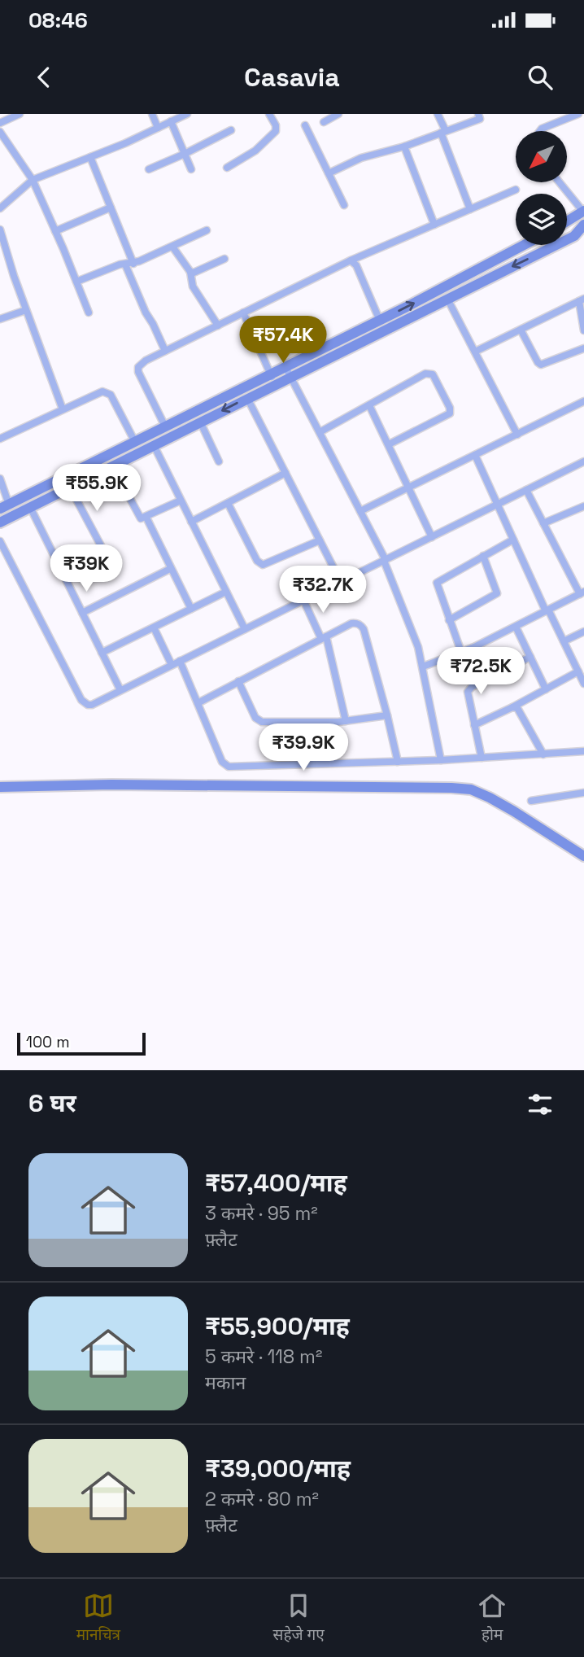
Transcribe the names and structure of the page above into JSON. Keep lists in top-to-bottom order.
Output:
{
  "scale_bar": "100 m",
  "north": "bottom left",
  "page": {
    "status": "08:46",
    "header": "Casavia",
    "price": [
      "₹57.4K",
      "₹55.9K",
      "₹39K",
      "₹32.7K",
      "₹72.5K",
      "₹39.9K"
    ],
    "scale": "100 m",
    "heading": "6 घर",
    "list": [
      {
        "name": "₹57,400/माह",
        "note": "3 कमरे · 95 m² · फ़्लैट"
      },
      {
        "name": "₹55,900/माह",
        "note": "5 कमरे · 118 m² · मकान"
      },
      {
        "name": "₹39,000/माह",
        "note": "2 कमरे · 80 m² · फ़्लैट"
      }
    ],
    "tabs": ["मानचित्र", "सहेजे गए", "होम"]
  }
}
